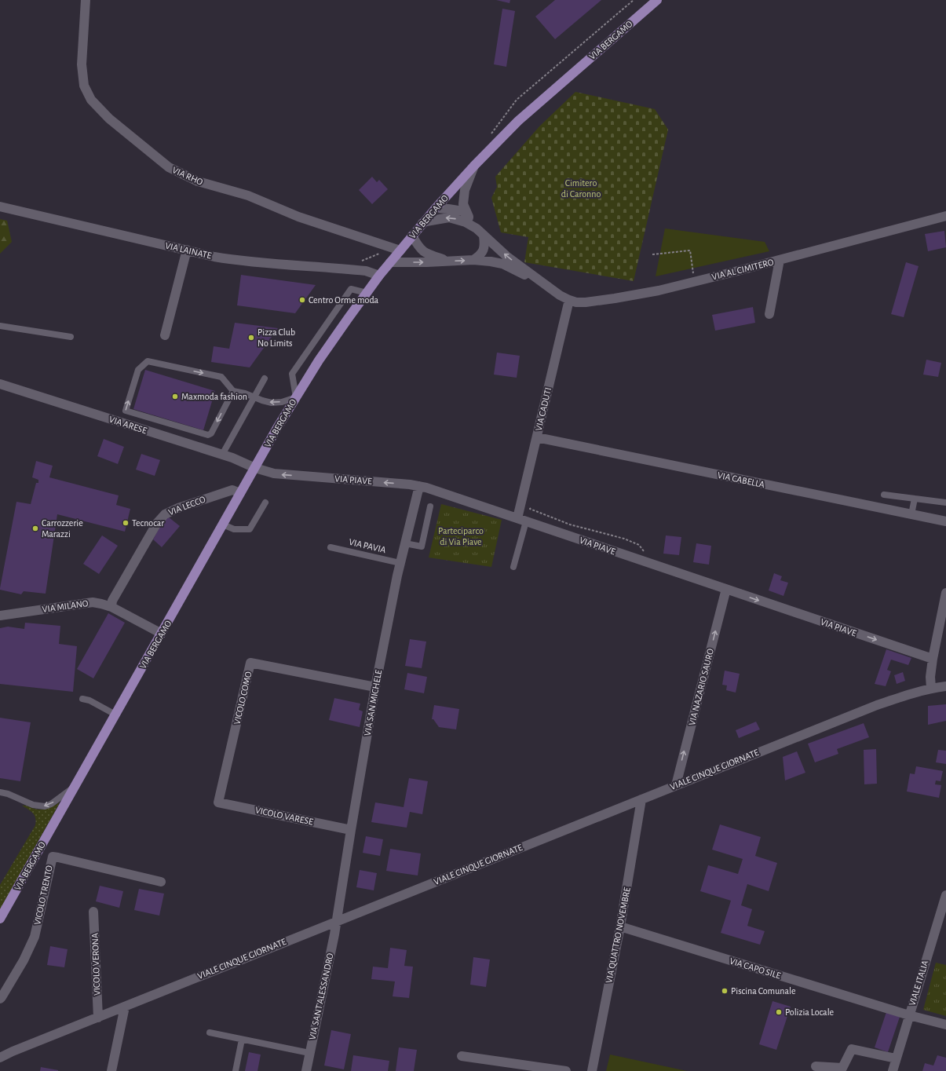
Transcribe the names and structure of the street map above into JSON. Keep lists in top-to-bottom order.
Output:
{
  "streets": {
    "main road": ["VIA BERGAMO"],
    "street": [
      "VIA RHO",
      "VIA LAINATE",
      "VIA AL CIMITERO",
      "VIA CADUTI",
      "VIA ARESE",
      "VIA PIAVE",
      "VIA CABELLA",
      "VIA LECCO",
      "VIA MILANO",
      "VIA NAZARIO SAURO",
      "VICOLO COMO",
      "VIA SAN MICHELE",
      "VIALE CINQUE GIORNATE",
      "VICOLO VARESE",
      "VICOLO TRENTO",
      "VIA QUATTRO NOVEMBRE",
      "VICOLO VERONA",
      "VIA CAPO SILE",
      "VIALE ITALIA",
      "VIA SANT'ALESSANDRO"
    ],
    "lane": ["VIA PAVIA"]
  },
  "crossings": [
    ["VIA BERGAMO", "VIA RHO"],
    ["VIA BERGAMO", "VIA LAINATE"],
    ["VIA BERGAMO", "VIA ARESE"],
    ["VIA BERGAMO", "VIA PIAVE"],
    ["VIA BERGAMO", "VIA LECCO"],
    ["VIA BERGAMO", "VIA MILANO"],
    ["VIA AL CIMITERO", "VIA CADUTI"],
    ["VIA CADUTI", "VIA PIAVE"],
    ["VIA CADUTI", "VIA CABELLA"],
    ["VIA ARESE", "VIA PIAVE"],
    ["VIA PIAVE", "VIA NAZARIO SAURO"],
    ["VIA PIAVE", "VIA SAN MICHELE"],
    ["VIA LECCO", "VIA MILANO"],
    ["VIA PAVIA", "VIA SAN MICHELE"],
    ["VIA NAZARIO SAURO", "VIALE CINQUE GIORNATE"],
    ["VICOLO COMO", "VIA SAN MICHELE"],
    ["VICOLO COMO", "VICOLO VARESE"],
    ["VIA SAN MICHELE", "VIALE CINQUE GIORNATE"],
    ["VIA SAN MICHELE", "VICOLO VARESE"],
    ["VIA SAN MICHELE", "VIA SANT'ALESSANDRO"],
    ["VIALE CINQUE GIORNATE", "VIA QUATTRO NOVEMBRE"],
    ["VIALE CINQUE GIORNATE", "VICOLO VERONA"],
    ["VIALE CINQUE GIORNATE", "VIA SANT'ALESSANDRO"],
    ["VIA QUATTRO NOVEMBRE", "VIA CAPO SILE"],
    ["VIA CAPO SILE", "VIALE ITALIA"]
  ],
  "one_way": ["VIA NAZARIO SAURO"],
  "parks": ["Cimitero di Caronno", "Parteciparco di Via Piave"],
  "places": [
    "Centro Orme moda",
    "Pizza Club No Limits",
    "Maxmoda fashion",
    "Tecnocar",
    "Carrozzerie Marazzi",
    "Piscina Comunale",
    "Polizia Locale"
  ]
}
